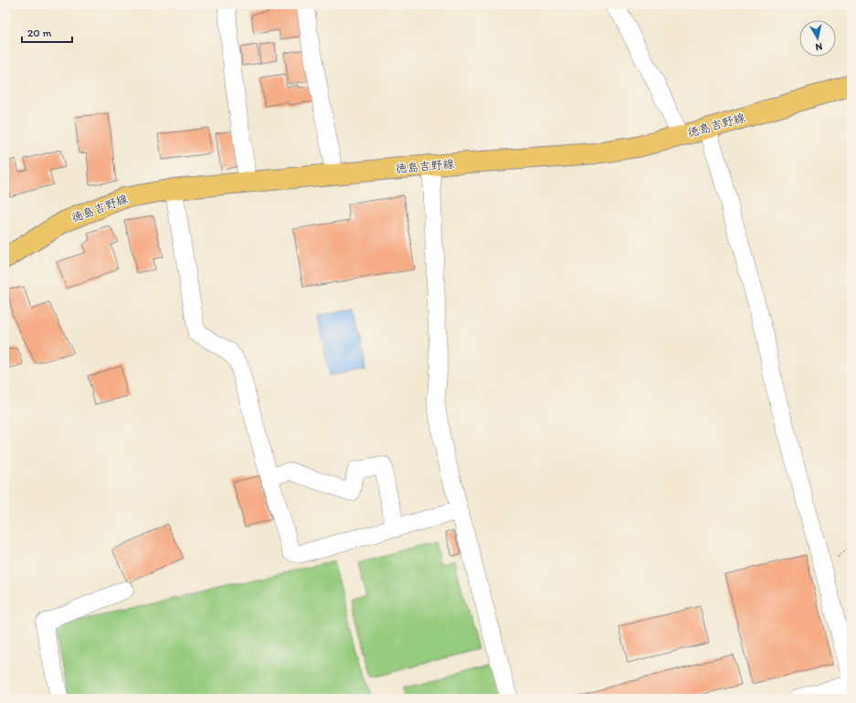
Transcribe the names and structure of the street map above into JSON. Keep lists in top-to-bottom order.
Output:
{
  "streets": {
    "main road": ["徳島吉野線"]
  },
  "scale_bar": "20 m",
  "north": "bottom"
}
